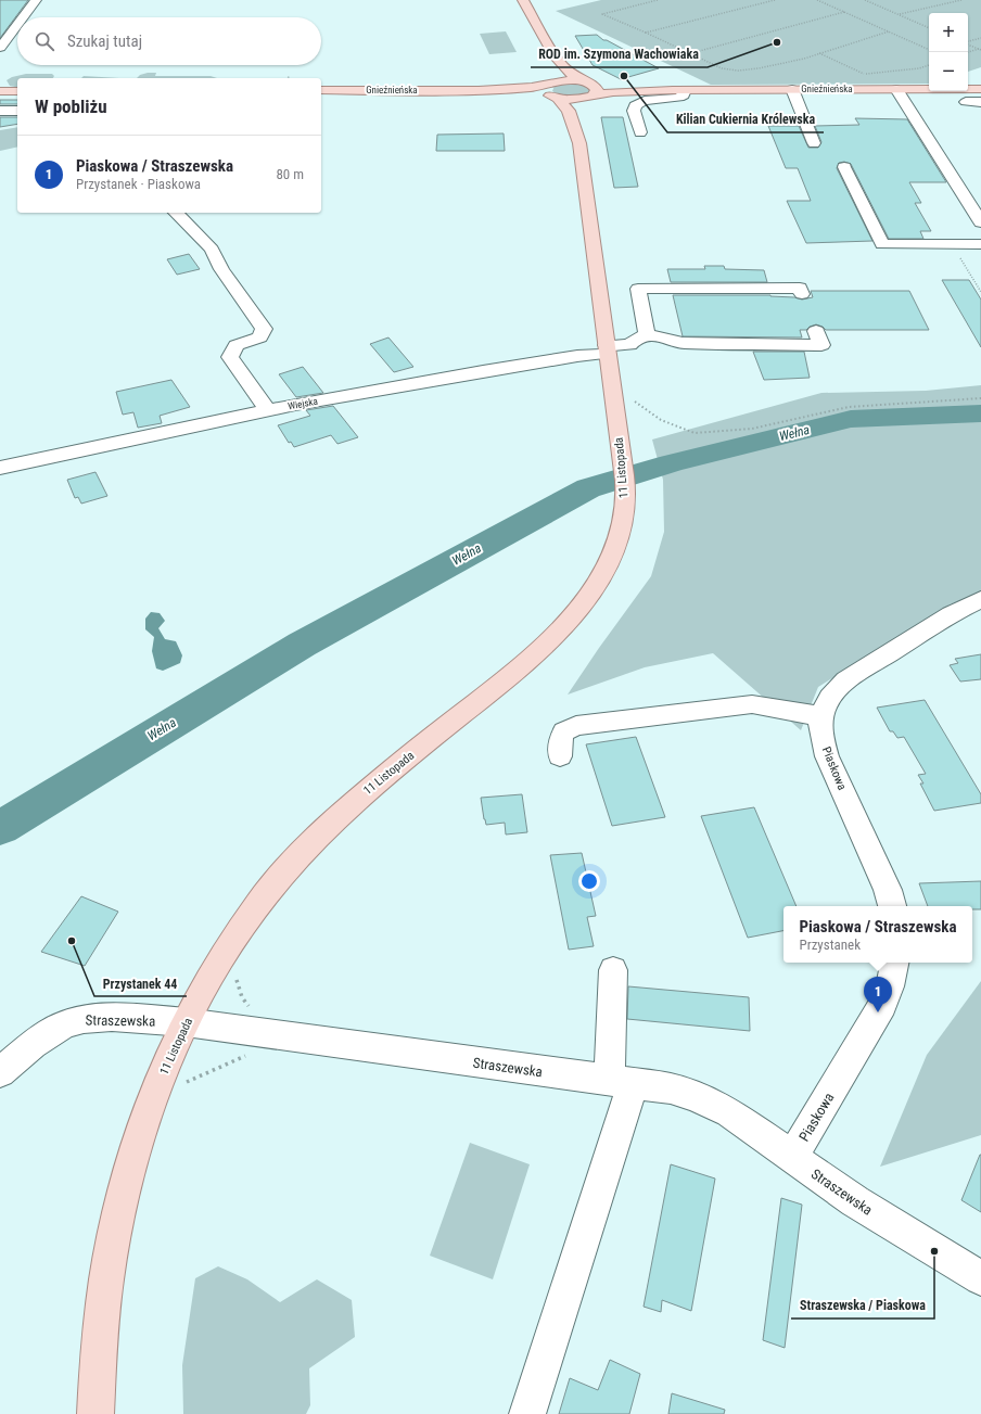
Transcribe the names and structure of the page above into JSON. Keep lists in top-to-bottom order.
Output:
{
  "streets": {
    "main road": ["Gnieźnieńska", "11 Listopada"],
    "street": ["Wiejska", "Piaskowa", "Straszewska"]
  },
  "crossings": [
    ["Gnieźnieńska", "11 Listopada"],
    ["Wiejska", "11 Listopada"],
    ["11 Listopada", "Straszewska"],
    ["Piaskowa", "Straszewska"]
  ],
  "water": ["Wełna"],
  "places": [
    "ROD im. Szymona Wachowiaka",
    "Kilian Cukiernia Królewska",
    "Przystanek 44",
    "Straszewska / Piaskowa"
  ],
  "page": {
    "map_buttons": ["+", "−"],
    "search": "Szukaj tutaj",
    "heading": "W pobliżu",
    "list": [
      {
        "mark": "1",
        "name": "Piaskowa / Straszewska",
        "note": "Przystanek · Piaskowa",
        "value": "80 m"
      }
    ],
    "popup": ["Piaskowa / Straszewska", "Przystanek"],
    "pins": "1"
  }
}
